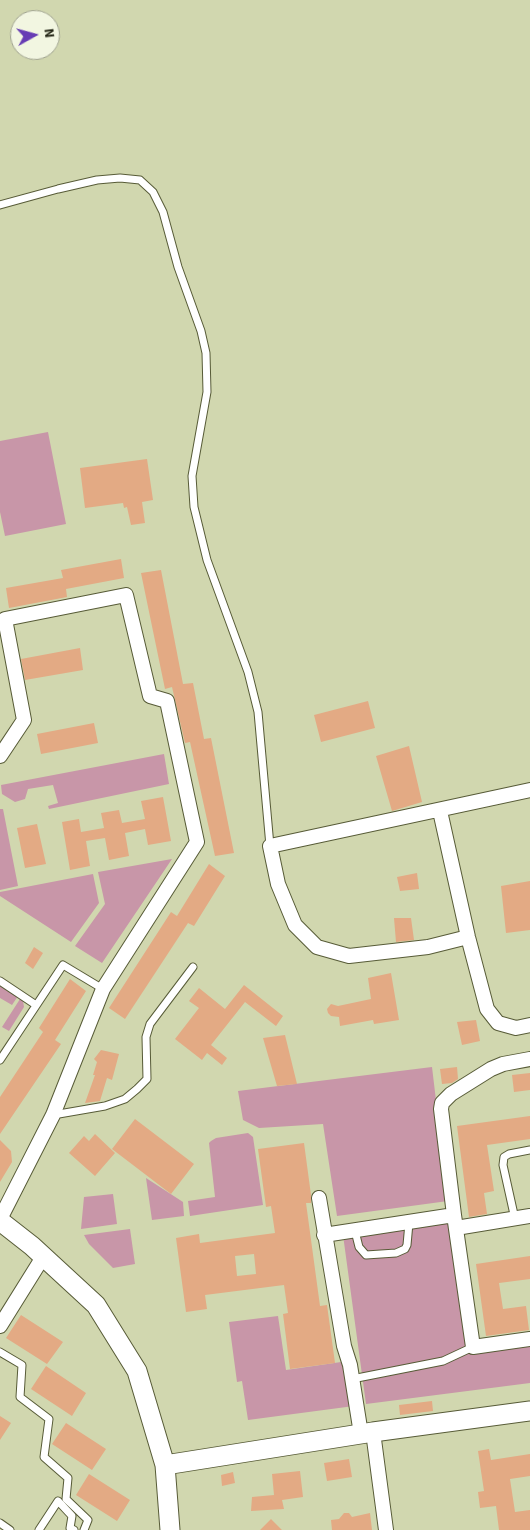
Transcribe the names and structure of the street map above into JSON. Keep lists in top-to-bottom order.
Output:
{
  "north": "right"
}
